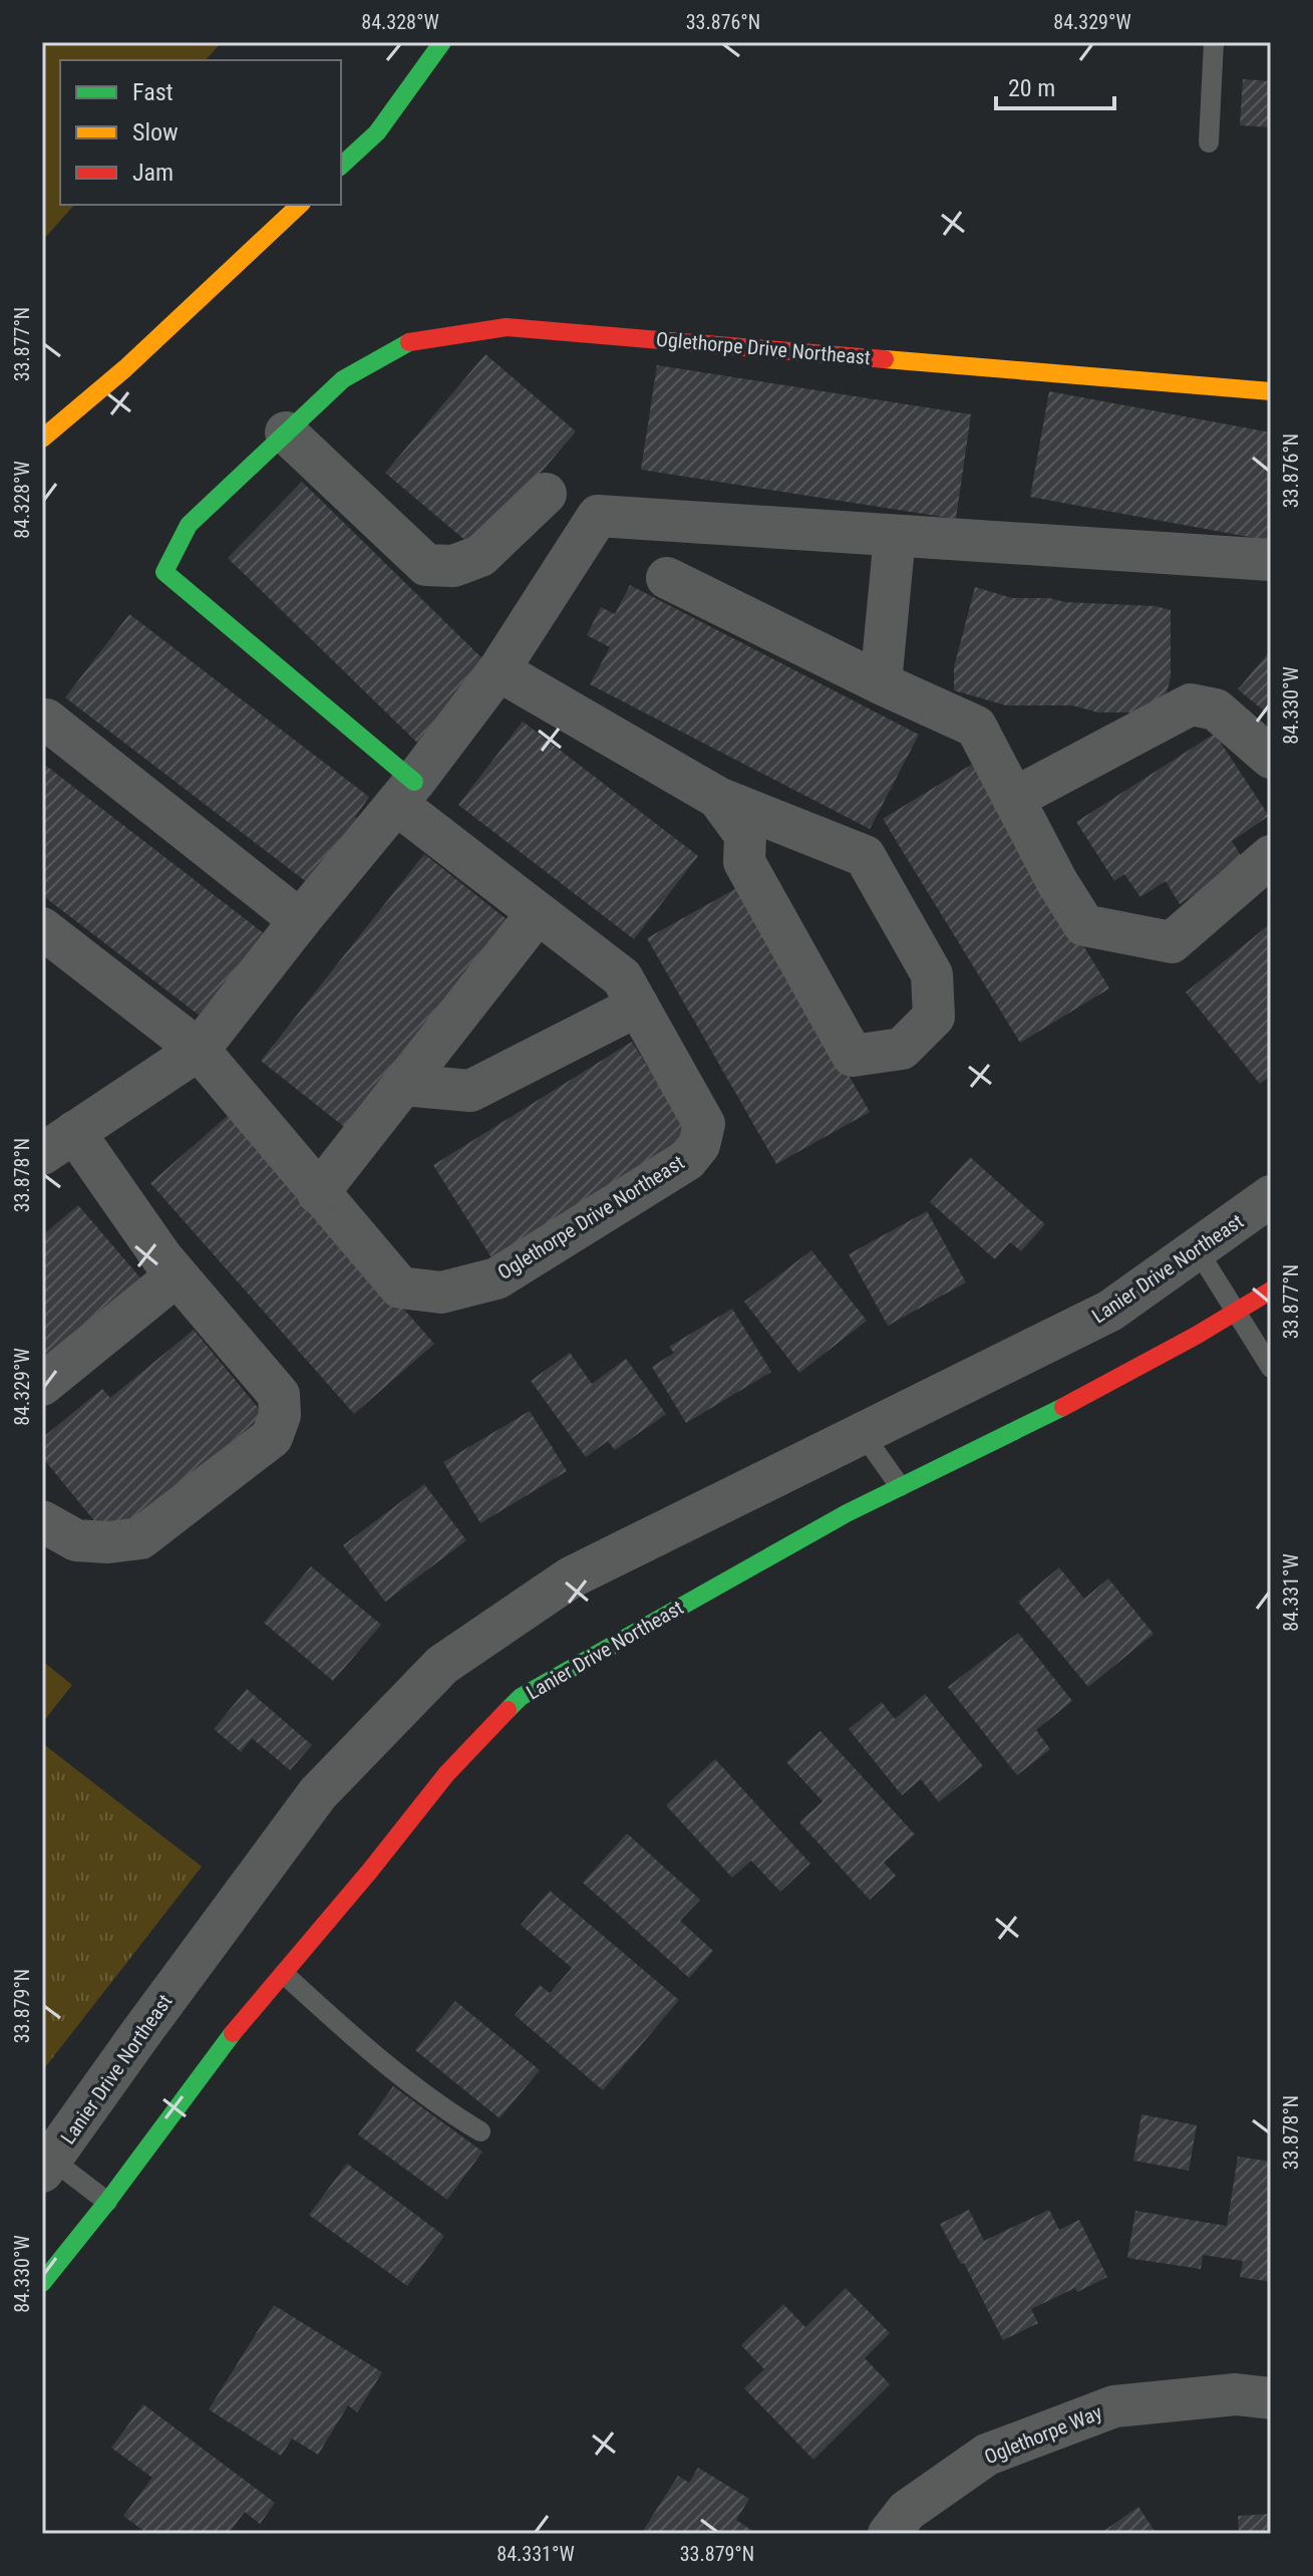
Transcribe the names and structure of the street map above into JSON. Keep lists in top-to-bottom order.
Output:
{
  "streets": {
    "street": ["Oglethorpe Drive Northeast", "Lanier Drive Northeast", "Oglethorpe Way"]
  },
  "legend": ["Fast", "Slow", "Jam"],
  "scale_bar": "20 m",
  "coordinates": [
    "84.328°W",
    "33.876°N",
    "84.329°W",
    "33.877°N",
    "84.330°W",
    "33.878°N",
    "84.331°W",
    "33.879°N"
  ]
}
